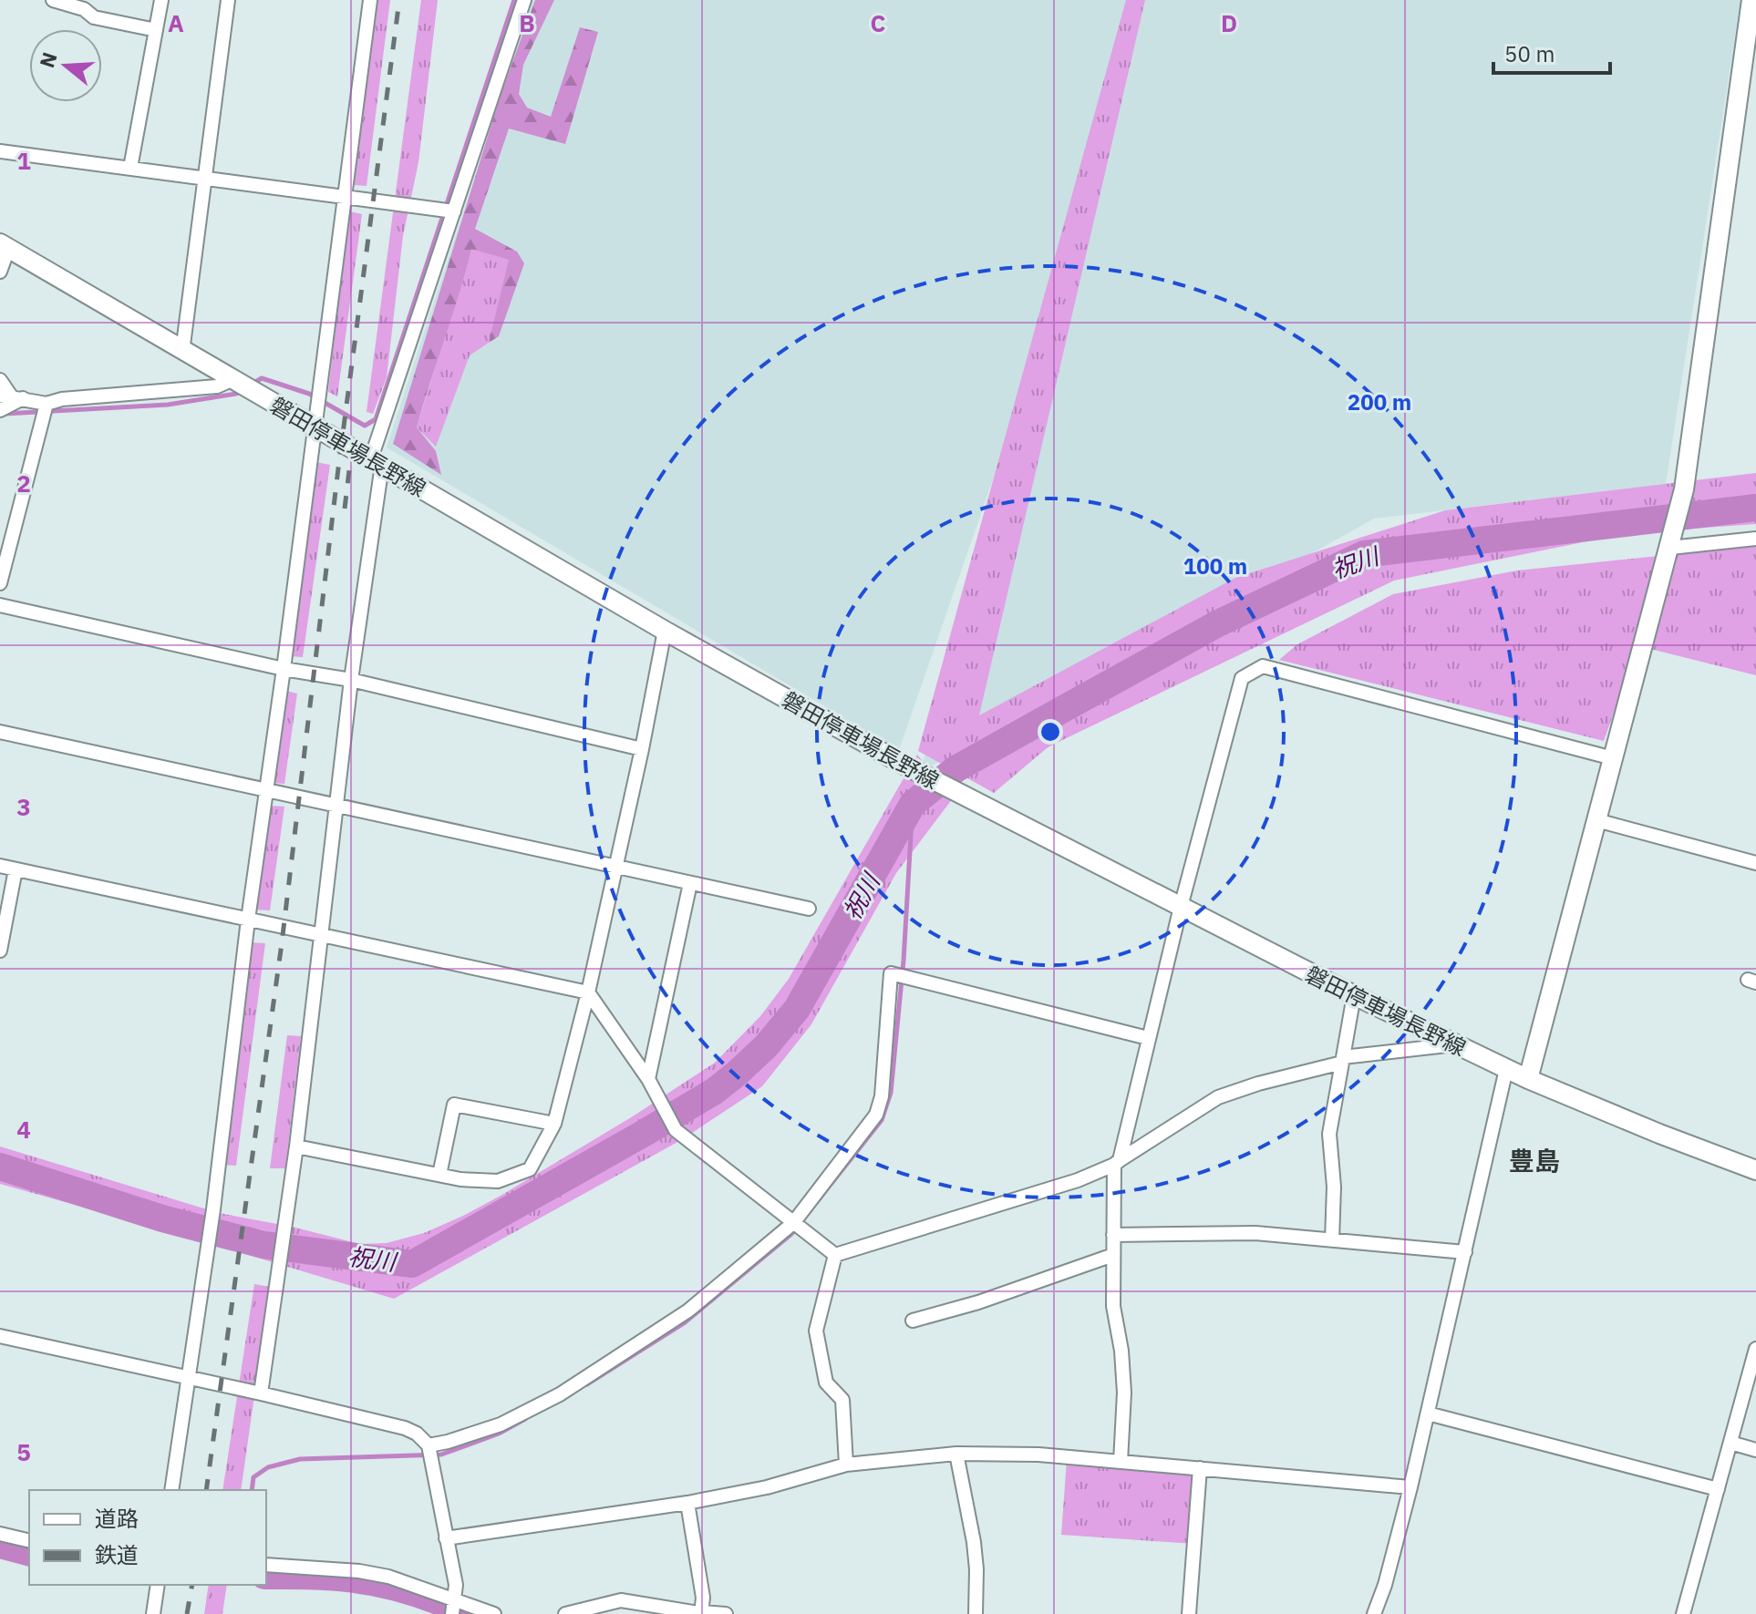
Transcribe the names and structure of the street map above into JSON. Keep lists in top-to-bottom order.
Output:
{
  "streets": {
    "main road": ["磐田停車場長野線"]
  },
  "districts": ["豊島"],
  "water": ["祝川"],
  "legend": ["道路", "鉄道"],
  "scale_bar": "50 m",
  "north": "left",
  "grid": {
    "columns": [
      "A",
      "B",
      "C",
      "D"
    ],
    "rows": [
      "1",
      "2",
      "3",
      "4",
      "5"
    ]
  },
  "rings": ["200 m", "100 m"]
}
